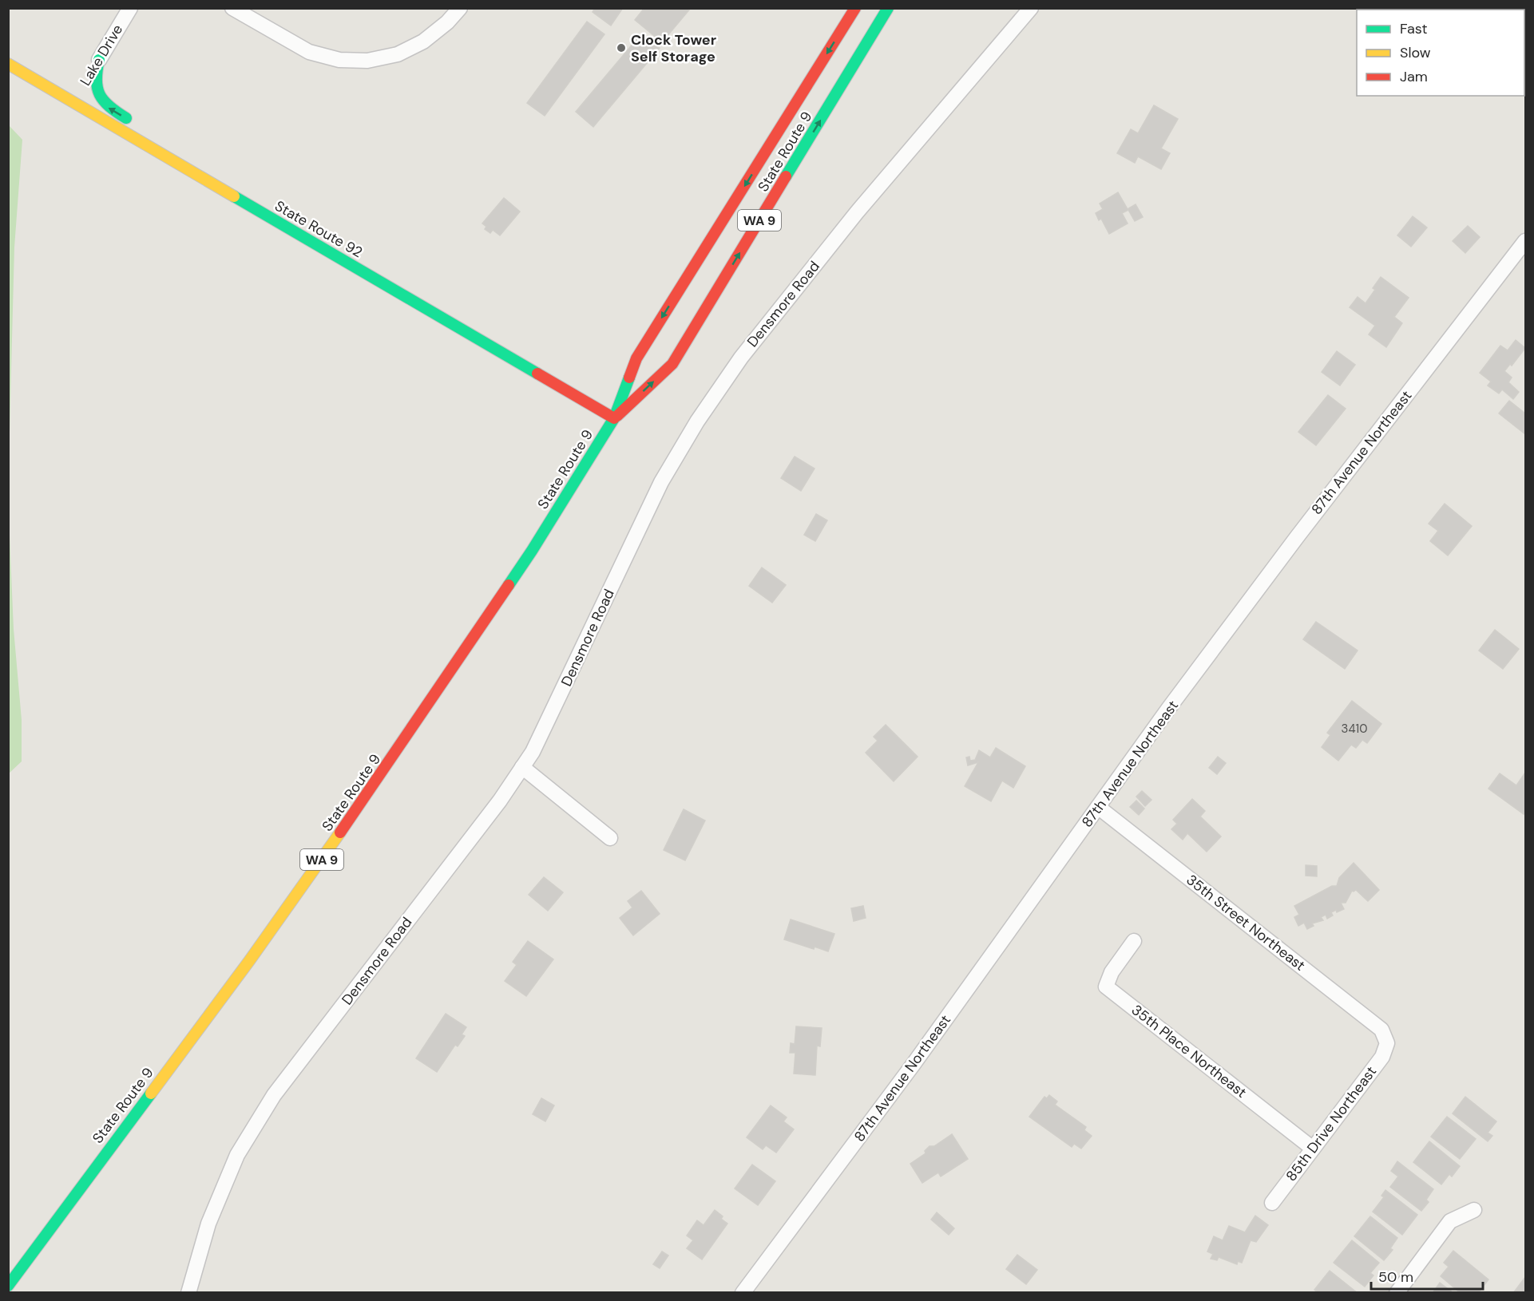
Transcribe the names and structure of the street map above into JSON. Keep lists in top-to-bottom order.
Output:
{
  "streets": {
    "main road": [
      "Lake Drive",
      "State Route 9",
      "WA 9",
      "State Route 92"
    ],
    "street": [
      "Densmore Road",
      "87th Avenue Northeast",
      "35th Street Northeast",
      "35th Place Northeast",
      "85th Drive Northeast"
    ]
  },
  "crossings": [
    ["Lake Drive", "State Route 92"],
    ["State Route 9", "State Route 92"],
    ["87th Avenue Northeast", "35th Street Northeast"],
    ["35th Street Northeast", "85th Drive Northeast"],
    ["35th Place Northeast", "85th Drive Northeast"]
  ],
  "places": ["Clock Tower Self Storage"],
  "house_numbers": ["3410"],
  "legend": ["Fast", "Slow", "Jam"],
  "scale_bar": "50 m"
}
